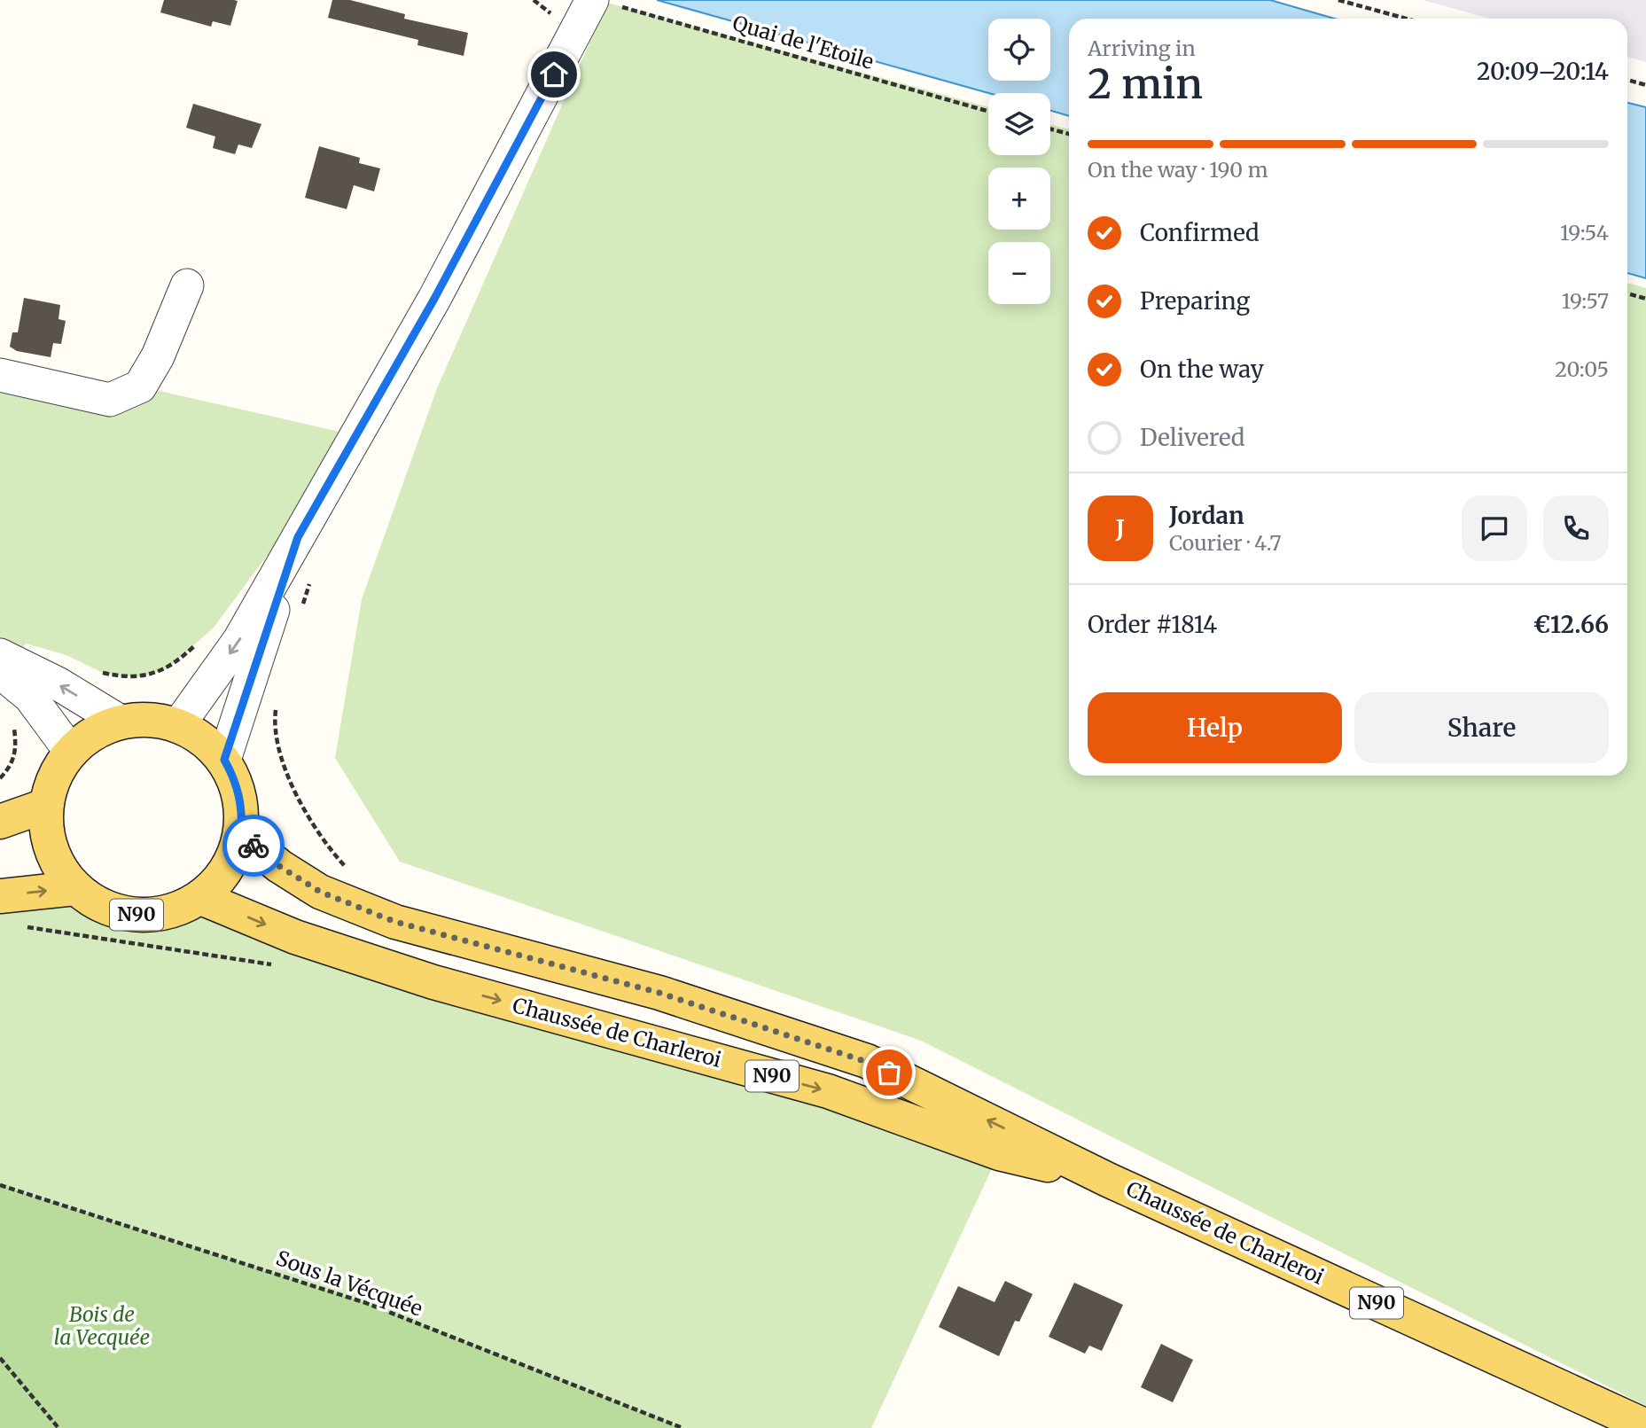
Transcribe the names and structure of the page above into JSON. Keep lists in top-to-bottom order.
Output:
{
  "streets": {
    "main road": ["N90", "Chaussée de Charleroi"],
    "path": ["Quai de l'Etoile", "Sous la Vécquée"]
  },
  "crossings": [
    ["N90", "Chaussée de Charleroi"]
  ],
  "parks": ["Bois de la Vecquée"],
  "page": {
    "map_buttons": ["+", "−"],
    "heading": ["2 min", "Arriving in", "20:09–20:14"],
    "panel": [
      "Jordan",
      "Courier · 4.7",
      "Order #1814",
      "€12.66"
    ],
    "bar": "On the way · 190 m",
    "list": [
      ["Confirmed", "19:54"],
      ["Preparing", "19:57"],
      ["On the way", "20:05"],
      "Delivered"
    ],
    "round": "J",
    "buttons": ["Help", "Share"]
  }
}
